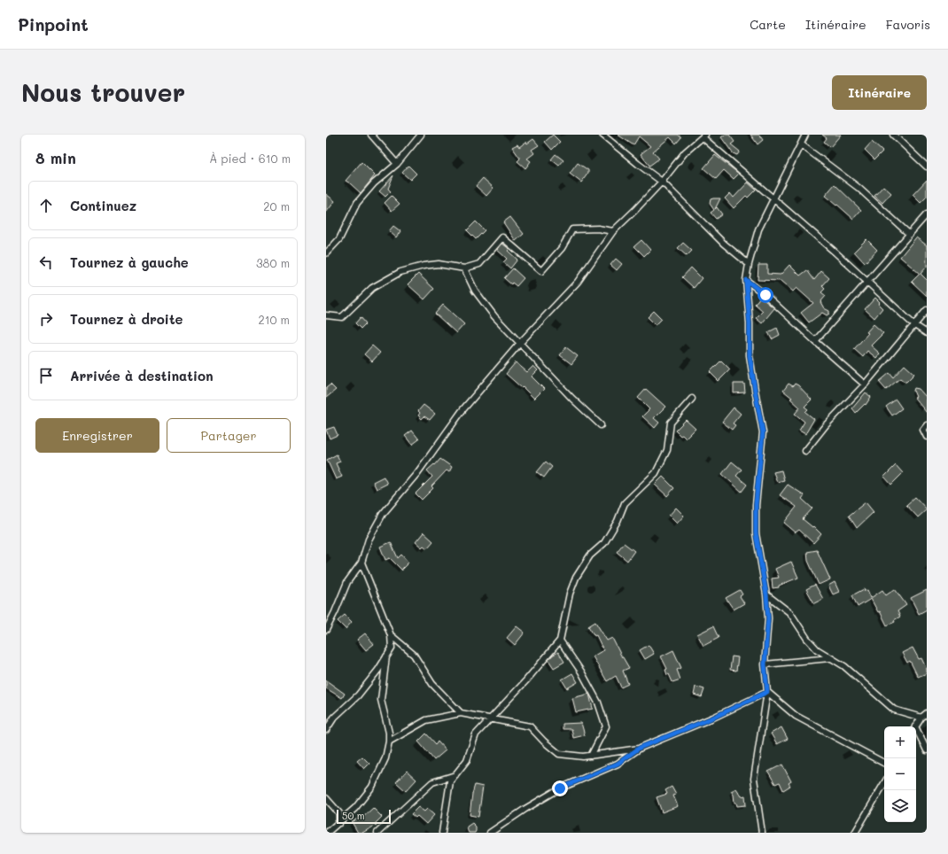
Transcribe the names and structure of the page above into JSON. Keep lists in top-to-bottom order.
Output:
{
  "scale_bar": "50 m",
  "page": {
    "header": "Pinpoint",
    "nav": ["Carte", "Itinéraire", "Favoris"],
    "buttons": [
      "Itinéraire",
      ["Enregistrer", "Partager"]
    ],
    "title": "Nous trouver",
    "heading": ["8 min", "À pied · 610 m"],
    "list": [
      ["Continuez", "20 m"],
      ["Tournez à gauche", "380 m"],
      ["Tournez à droite", "210 m"],
      "Arrivée à destination"
    ],
    "map_buttons": ["+", "−"],
    "scale": "50 m"
  }
}
